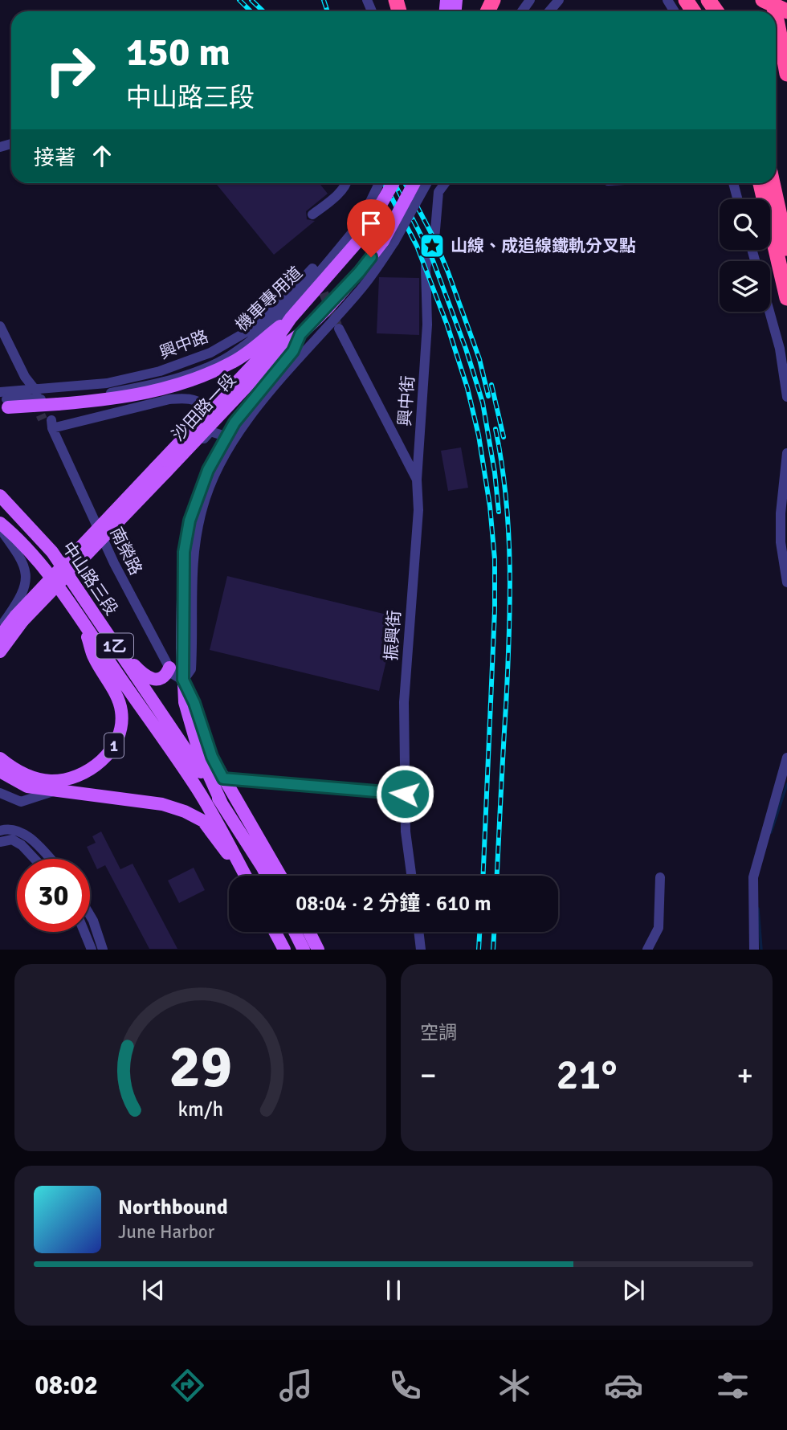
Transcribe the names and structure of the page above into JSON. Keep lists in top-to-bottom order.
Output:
{
  "streets": {
    "main road": [
      "沙田路一段",
      "中山路三段",
      "1乙",
      "1"
    ],
    "street": [
      "機車專用道",
      "興中路",
      "興中街",
      "南榮路",
      "振興街"
    ]
  },
  "crossings": [
    ["機車專用道", "沙田路一段"],
    ["興中街", "振興街"],
    ["沙田路一段", "南榮路"],
    ["中山路三段", "1"]
  ],
  "places": {
    "place": ["山線、成追線鐵軌分叉點"]
  },
  "page": {
    "turn": ["150 m", "中山路三段"],
    "then": "接著",
    "limit": "30",
    "trip": "08:04 · 2 分鐘 · 610 m",
    "tile": "空調",
    "heat": ["−", "21°", "+"],
    "song": ["Northbound", "June Harbor"],
    "tabs": "08:02",
    "gauge": ["29", "km/h"]
  }
}
